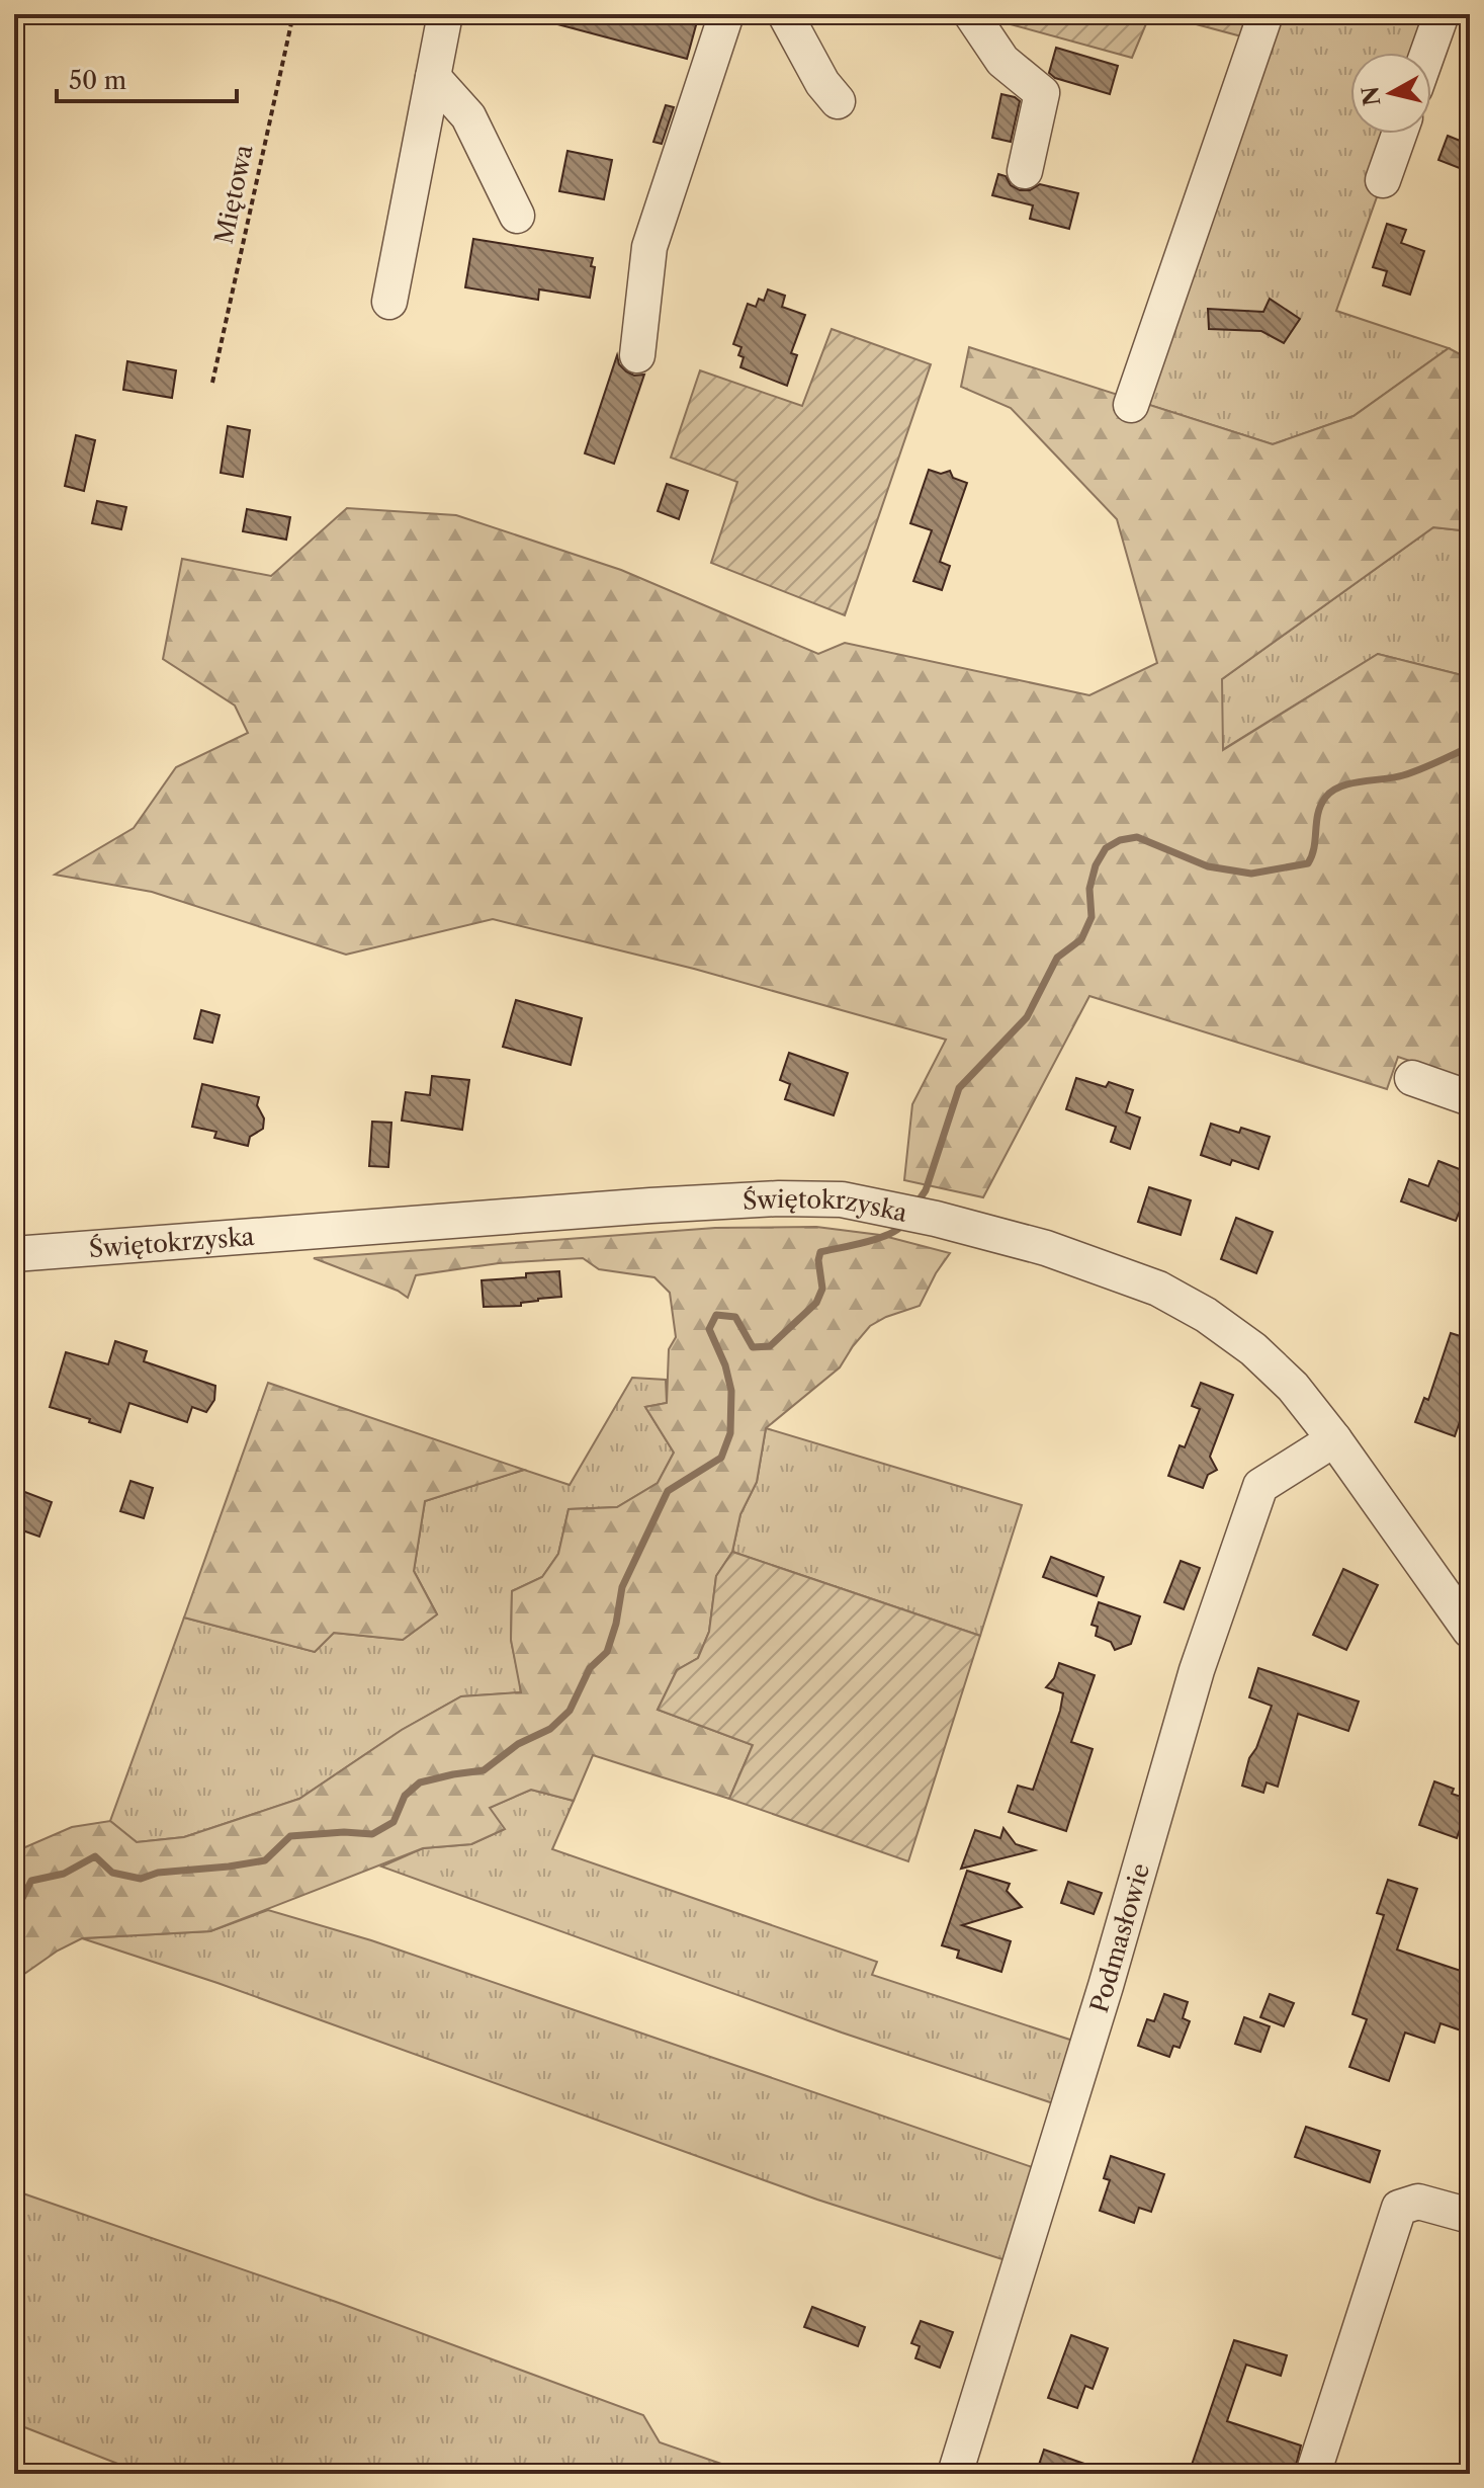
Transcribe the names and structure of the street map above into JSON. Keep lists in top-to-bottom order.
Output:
{
  "streets": {
    "street": ["Świętokrzyska", "Podmasłowie"],
    "path": ["Miętowa"]
  },
  "crossings": [
    ["Świętokrzyska", "Podmasłowie"]
  ],
  "scale_bar": "50 m",
  "north": "left"
}
